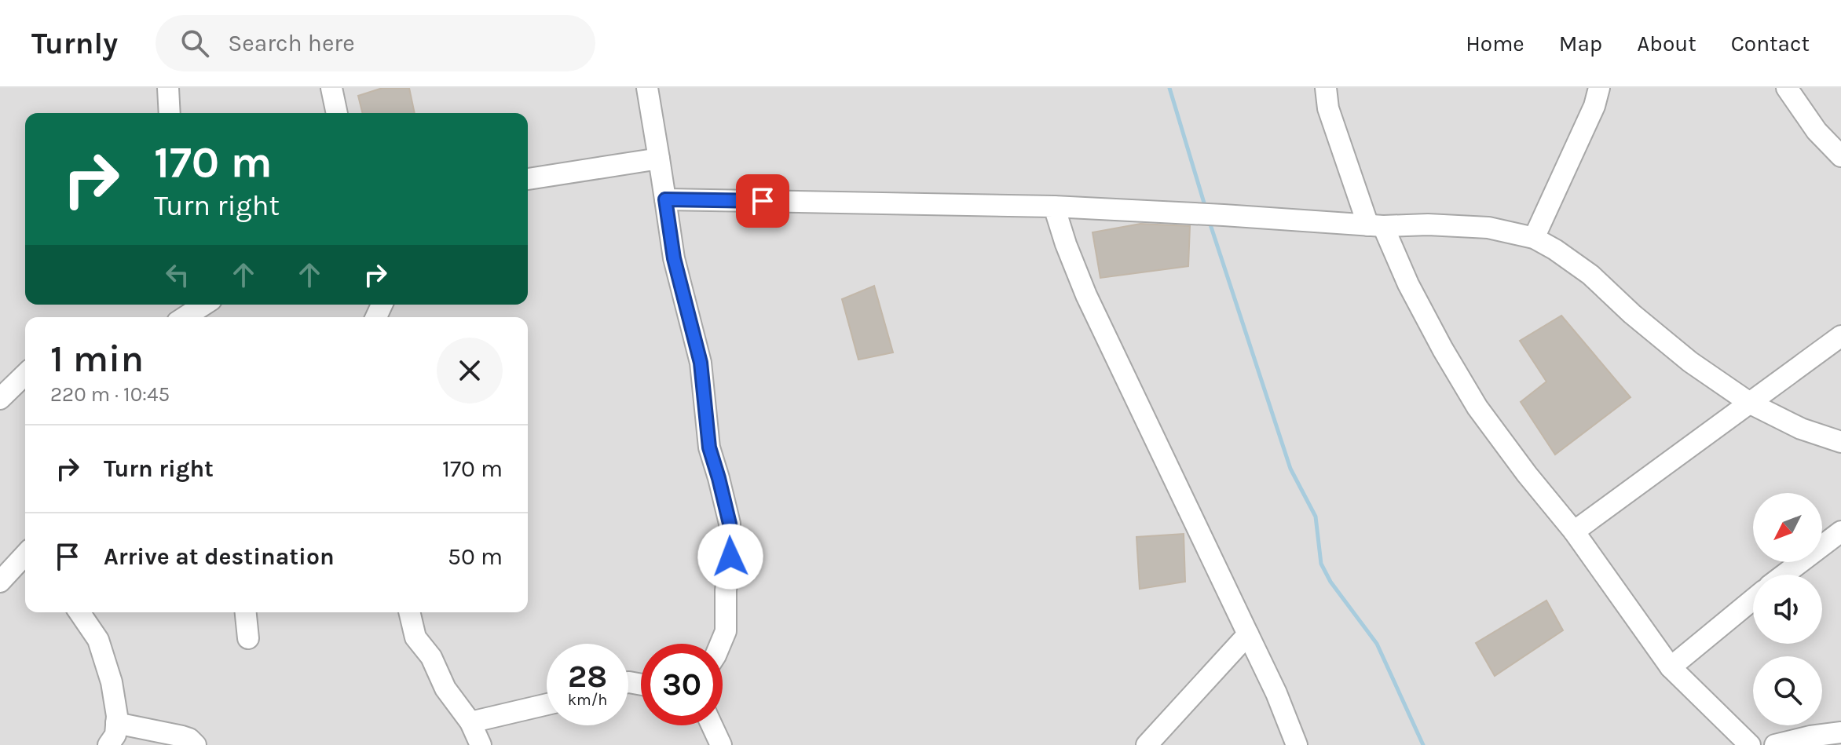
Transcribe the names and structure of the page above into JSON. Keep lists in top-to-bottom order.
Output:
{
  "north": "bottom left",
  "page": {
    "header": "Turnly",
    "search": "Search here",
    "nav": [
      "Home",
      "Map",
      "About",
      "Contact"
    ],
    "turn": ["170 m", "Turn right"],
    "heading": ["1 min", "220 m · 10:45"],
    "list": [
      {
        "name": "Turn right",
        "value": "170 m"
      },
      {
        "name": "Arrive at destination",
        "value": "50 m"
      }
    ],
    "speed": "28 km/h",
    "limit": "30"
  }
}
